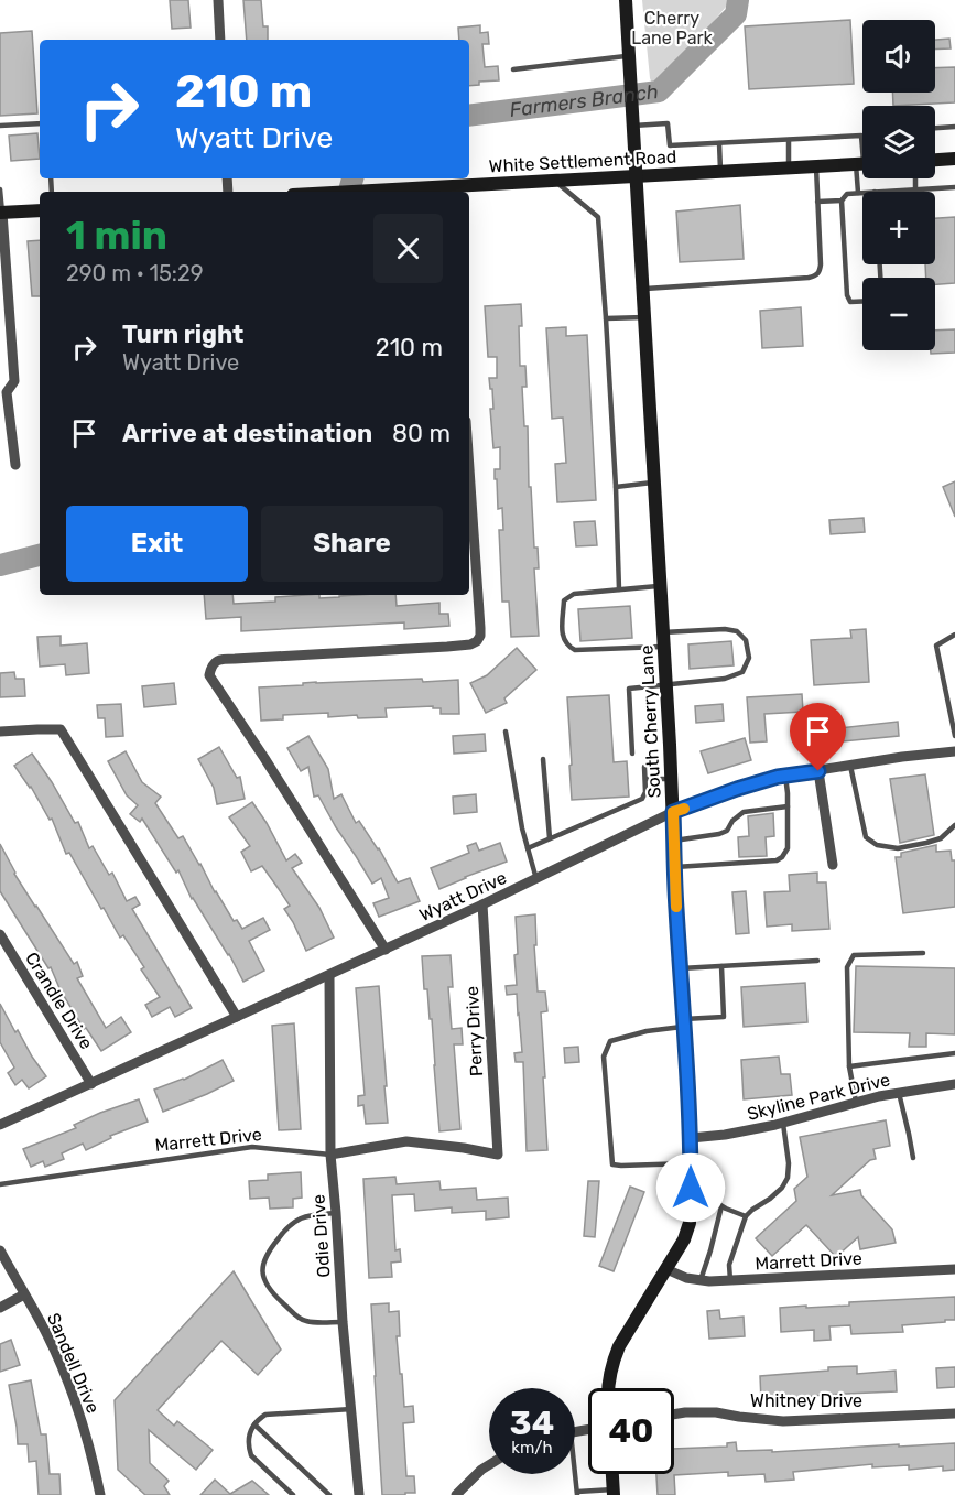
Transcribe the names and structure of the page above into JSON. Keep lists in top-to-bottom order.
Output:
{
  "streets": {
    "street": [
      "White Settlement Road",
      "South Cherry Lane",
      "Wyatt Drive",
      "Crandle Drive",
      "Perry Drive",
      "Skyline Park Drive",
      "Marrett Drive",
      "Odie Drive",
      "Sandell Drive",
      "Whitney Drive"
    ]
  },
  "crossings": [
    ["White Settlement Road", "South Cherry Lane"],
    ["South Cherry Lane", "Wyatt Drive"],
    ["South Cherry Lane", "Skyline Park Drive"],
    ["South Cherry Lane", "Marrett Drive"],
    ["Wyatt Drive", "Crandle Drive"],
    ["Wyatt Drive", "Perry Drive"],
    ["Wyatt Drive", "Odie Drive"],
    ["Perry Drive", "Marrett Drive"],
    ["Marrett Drive", "Odie Drive"]
  ],
  "water": ["Farmers Branch"],
  "parks": ["Cherry Lane Park"],
  "page": {
    "map_buttons": ["+", "−"],
    "turn": ["210 m", "Wyatt Drive"],
    "heading": ["1 min", "290 m · 15:29"],
    "list": [
      {
        "name": "Turn right",
        "note": "Wyatt Drive",
        "value": "210 m"
      },
      {
        "name": "Arrive at destination",
        "value": "80 m"
      }
    ],
    "buttons": ["Exit", "Share"],
    "speed": "34 km/h",
    "limit": "40"
  }
}
